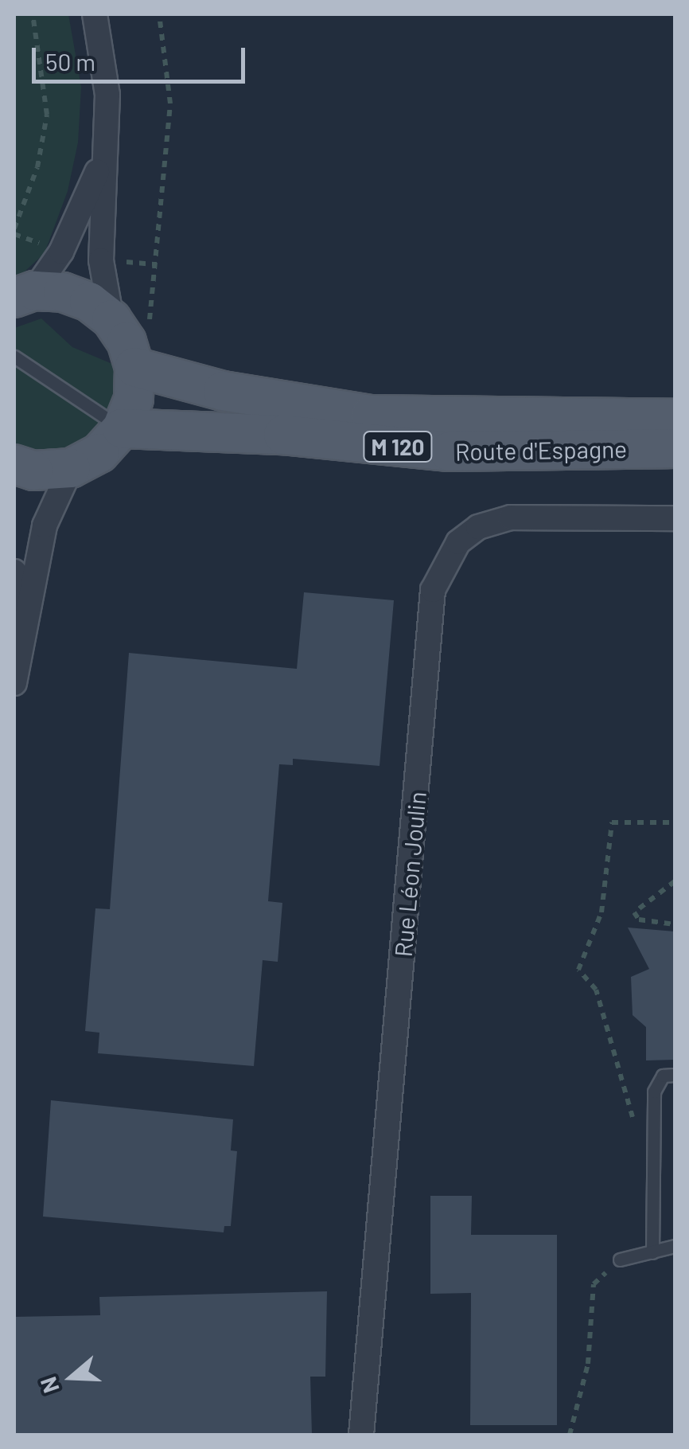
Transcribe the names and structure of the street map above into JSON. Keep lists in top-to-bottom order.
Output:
{
  "streets": {
    "main road": ["M 120", "Route d'Espagne"],
    "street": ["Rue Léon Joulin"]
  },
  "scale_bar": "50 m",
  "north": "left"
}
